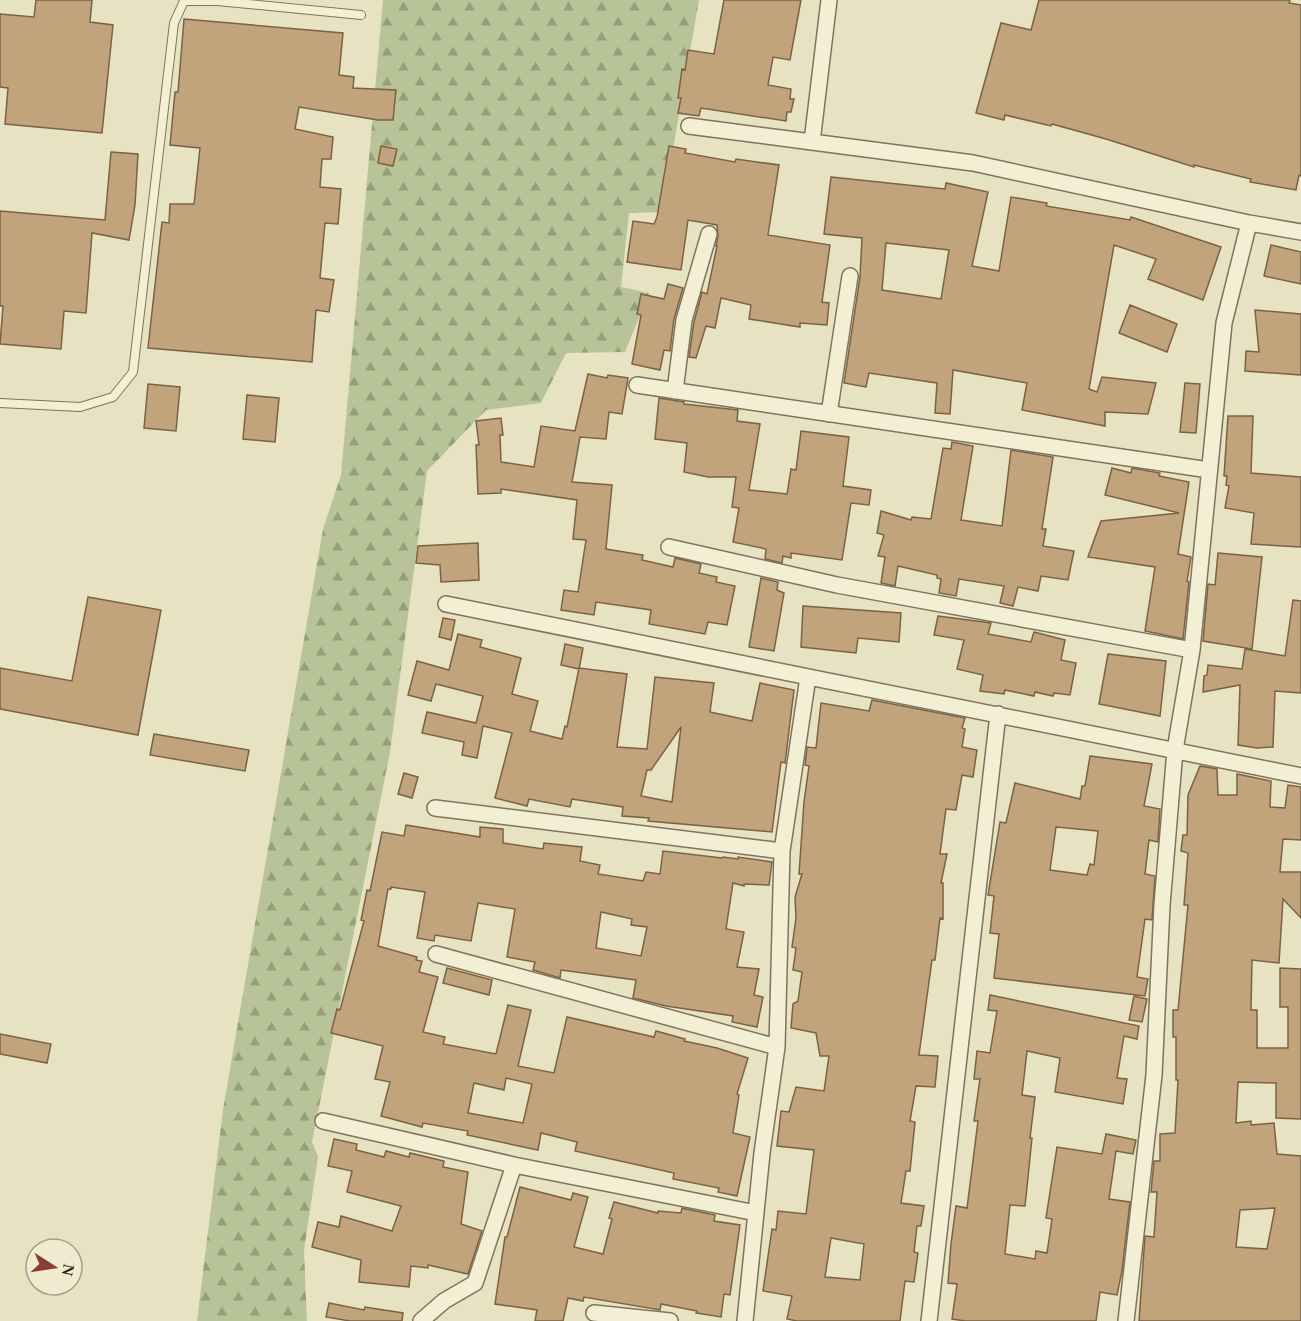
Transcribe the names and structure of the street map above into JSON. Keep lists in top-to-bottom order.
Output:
{
  "north": "right"
}
